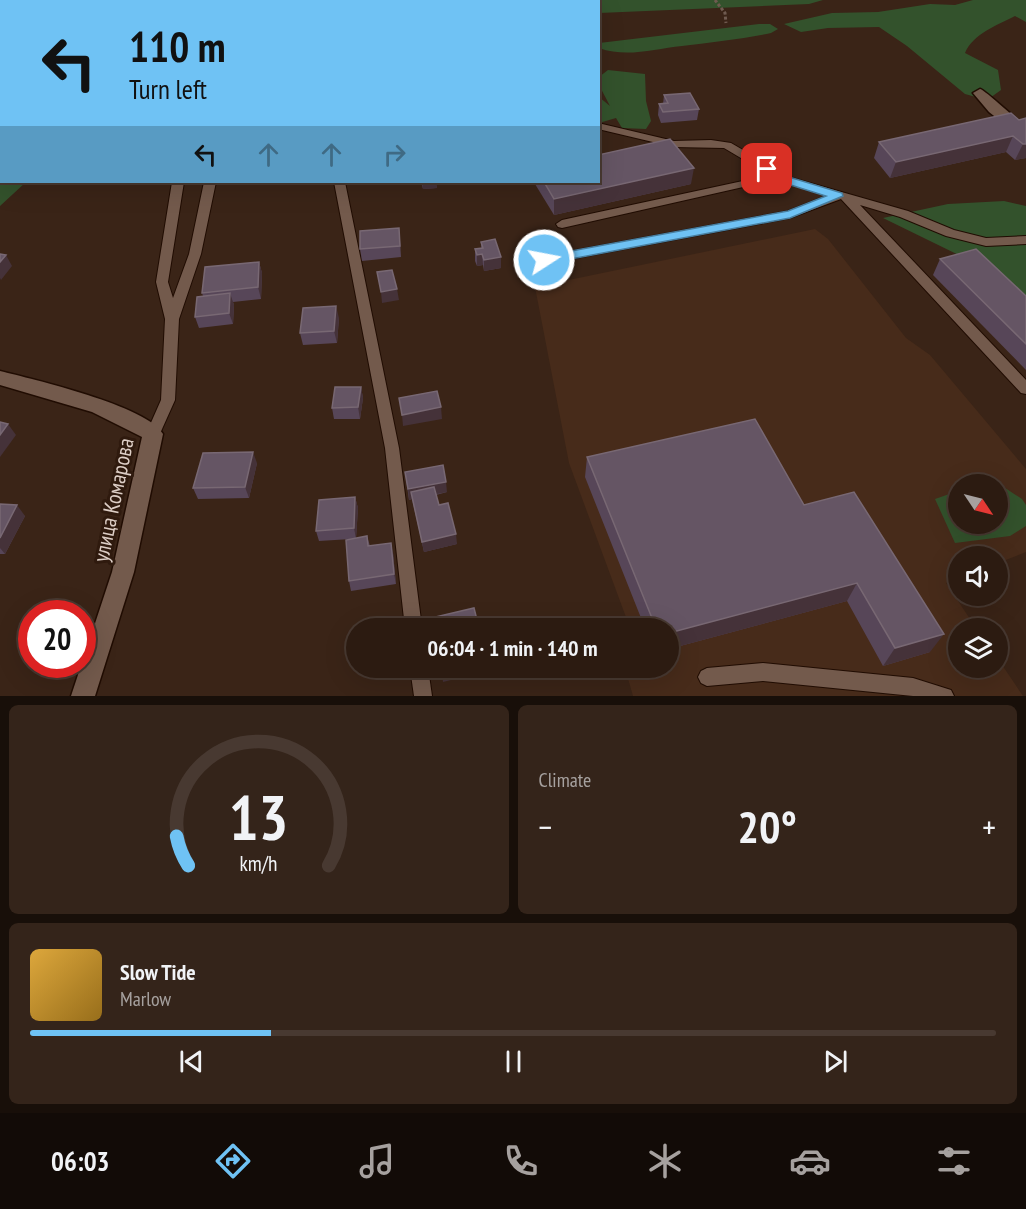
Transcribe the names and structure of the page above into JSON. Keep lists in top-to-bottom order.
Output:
{
  "streets": {
    "street": ["улица Комарова"]
  },
  "north": "bottom right",
  "page": {
    "turn": ["110 m", "Turn left"],
    "limit": "20",
    "trip": "06:04 · 1 min · 140 m",
    "tile": "Climate",
    "heat": ["−", "20°", "+"],
    "song": ["Slow Tide", "Marlow"],
    "tabs": "06:03",
    "gauge": ["13", "km/h"]
  }
}
